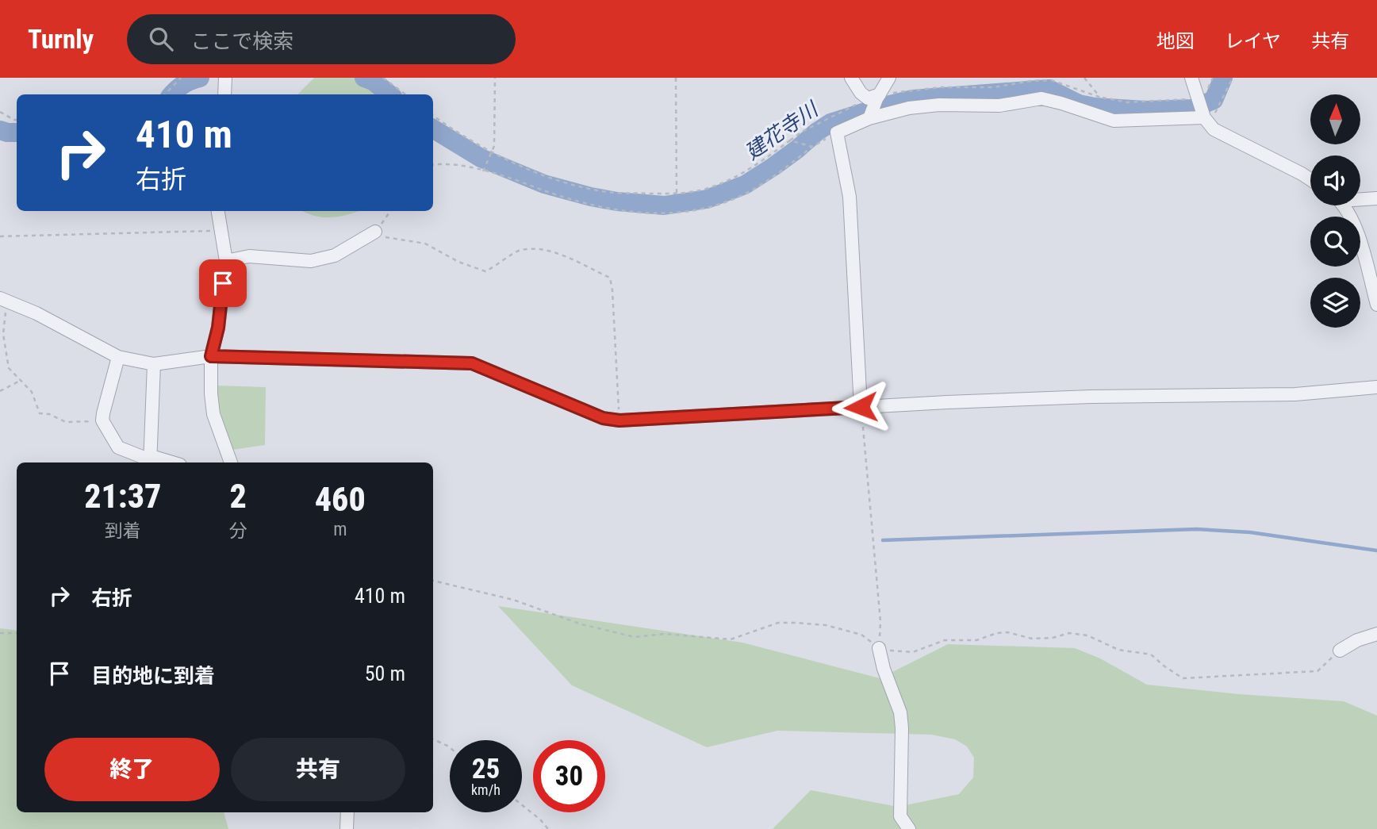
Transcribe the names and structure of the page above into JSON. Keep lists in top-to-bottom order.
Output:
{
  "water": ["建花寺川"],
  "north": "top",
  "page": {
    "header": "Turnly",
    "search": "ここで検索",
    "nav": ["地図", "レイヤ", "共有"],
    "turn": ["410 m", "右折"],
    "eta": [
      "21:37",
      "到着",
      "2",
      "分",
      "460",
      "m"
    ],
    "list": [
      {
        "name": "右折",
        "value": "410 m"
      },
      {
        "name": "目的地に到着",
        "value": "50 m"
      }
    ],
    "buttons": ["終了", "共有"],
    "speed": "25 km/h",
    "limit": "30"
  }
}
